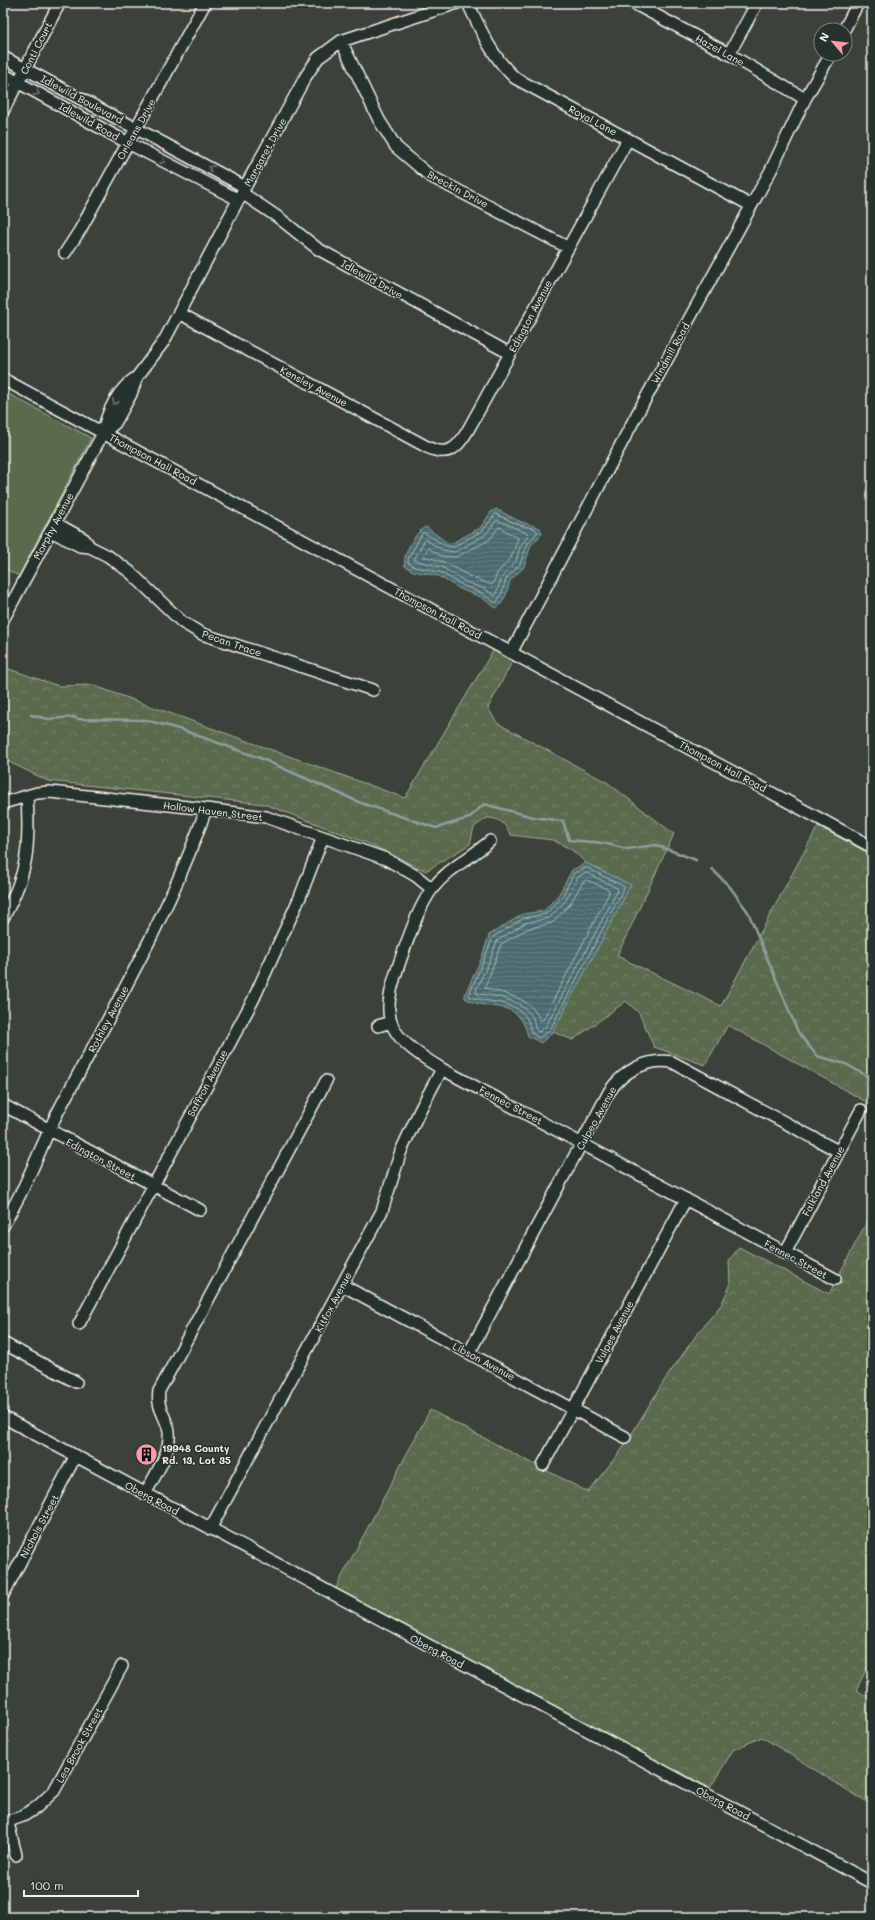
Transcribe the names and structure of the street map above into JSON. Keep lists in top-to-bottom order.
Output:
{
  "streets": {
    "street": [
      "Conti Court",
      "Hazel Lane",
      "Idlewild Boulevard",
      "Royal Lane",
      "Idlewild Road",
      "Orleans Drive",
      "Margaret Drive",
      "Breckin Drive",
      "Idlewild Drive",
      "Edington Avenue",
      "Windmill Road",
      "Kensley Avenue",
      "Thompson Hall Road",
      "Morphy Avenue",
      "Pecan Trace",
      "Hollow Haven Street",
      "Rothley Avenue",
      "Saffron Avenue",
      "Fennec Street",
      "Culpeo Avenue",
      "Edington Street",
      "Falkland Avenue",
      "Kitfox Avenue",
      "Vulpes Avenue",
      "Libson Avenue",
      "Oberg Road",
      "Nichols Street",
      "Lea Brook Street"
    ]
  },
  "crossings": [
    ["Conti Court", "Idlewild Boulevard"],
    ["Conti Court", "Idlewild Road"],
    ["Hazel Lane", "Windmill Road"],
    ["Idlewild Boulevard", "Idlewild Road"],
    ["Idlewild Boulevard", "Orleans Drive"],
    ["Idlewild Boulevard", "Margaret Drive"],
    ["Idlewild Boulevard", "Idlewild Drive"],
    ["Royal Lane", "Edington Avenue"],
    ["Royal Lane", "Windmill Road"],
    ["Idlewild Road", "Orleans Drive"],
    ["Idlewild Road", "Margaret Drive"],
    ["Idlewild Road", "Idlewild Drive"],
    ["Margaret Drive", "Breckin Drive"],
    ["Margaret Drive", "Idlewild Drive"],
    ["Margaret Drive", "Kensley Avenue"],
    ["Margaret Drive", "Thompson Hall Road"],
    ["Margaret Drive", "Morphy Avenue"],
    ["Breckin Drive", "Edington Avenue"],
    ["Idlewild Drive", "Edington Avenue"],
    ["Edington Avenue", "Kensley Avenue"],
    ["Windmill Road", "Thompson Hall Road"],
    ["Thompson Hall Road", "Morphy Avenue"],
    ["Morphy Avenue", "Pecan Trace"],
    ["Hollow Haven Street", "Rothley Avenue"],
    ["Hollow Haven Street", "Saffron Avenue"],
    ["Hollow Haven Street", "Fennec Street"],
    ["Rothley Avenue", "Edington Street"],
    ["Saffron Avenue", "Edington Street"],
    ["Fennec Street", "Culpeo Avenue"],
    ["Fennec Street", "Falkland Avenue"],
    ["Fennec Street", "Kitfox Avenue"],
    ["Fennec Street", "Vulpes Avenue"],
    ["Culpeo Avenue", "Falkland Avenue"],
    ["Culpeo Avenue", "Libson Avenue"],
    ["Kitfox Avenue", "Libson Avenue"],
    ["Kitfox Avenue", "Oberg Road"],
    ["Vulpes Avenue", "Libson Avenue"],
    ["Oberg Road", "Nichols Street"]
  ],
  "one_way": ["Idlewild Boulevard", "Idlewild Road"],
  "places": {
    "building": ["19948 County Rd. 13, Lot 35"]
  },
  "scale_bar": "100 m",
  "north": "top left"
}
